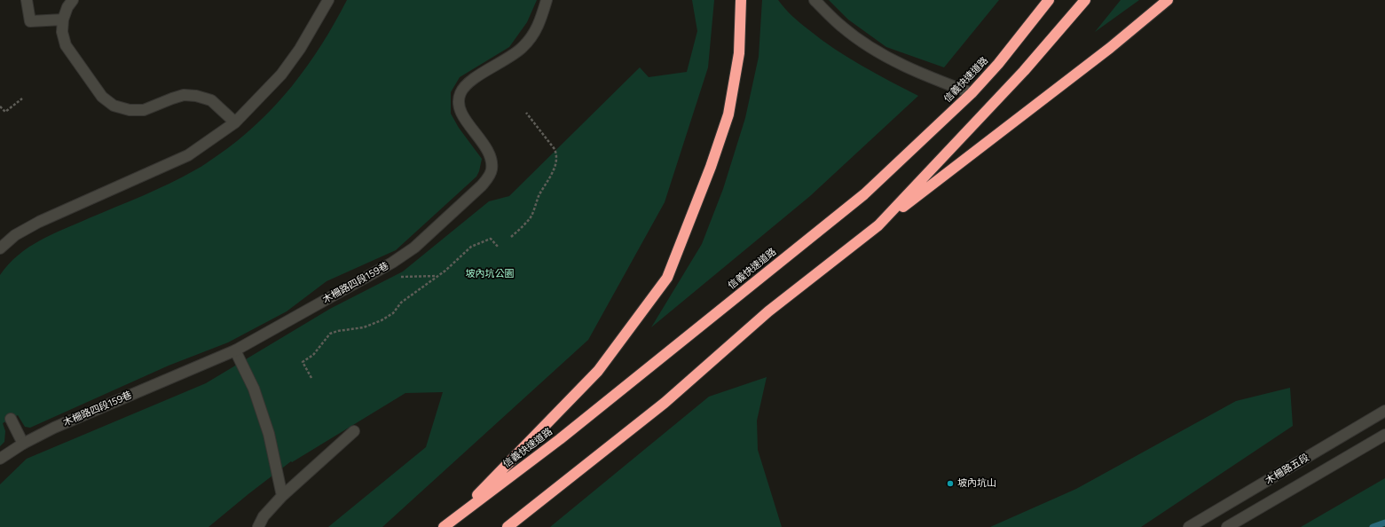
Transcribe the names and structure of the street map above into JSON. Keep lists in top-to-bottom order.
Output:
{
  "streets": {
    "highway": ["信義快速道路"],
    "street": ["木柵路四段159巷", "木柵路五段"]
  },
  "parks": ["坡內坑公園"],
  "places": ["坡內坑山"]
}
